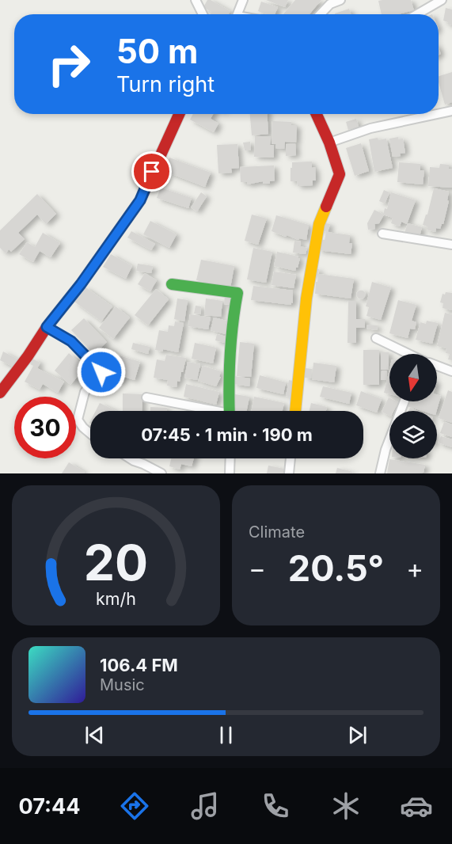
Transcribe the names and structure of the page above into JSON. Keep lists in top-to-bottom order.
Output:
{
  "north": "bottom",
  "page": {
    "turn": ["50 m", "Turn right"],
    "limit": "30",
    "trip": "07:45 · 1 min · 190 m",
    "tile": "Climate",
    "heat": ["−", "20.5°", "+"],
    "song": ["106.4 FM", "Music"],
    "tabs": "07:44",
    "gauge": ["20", "km/h"]
  }
}
